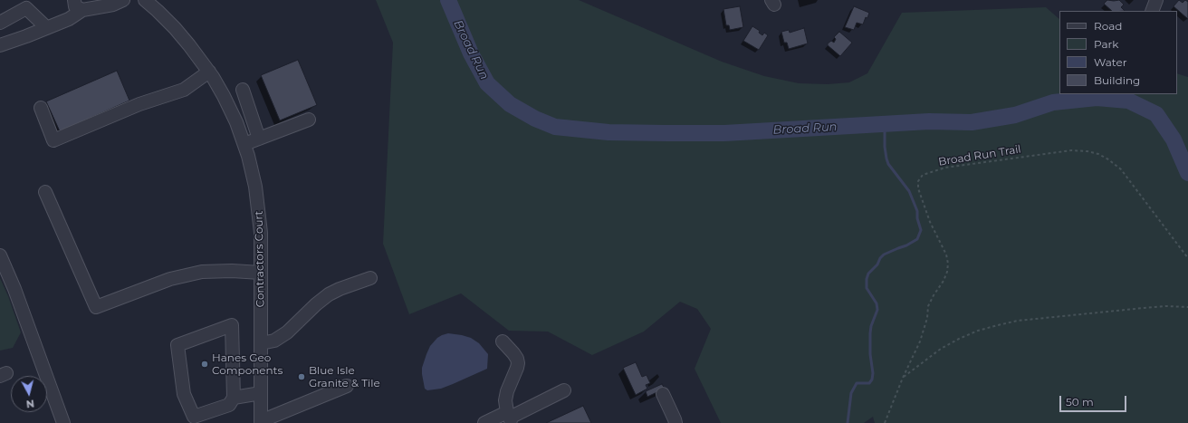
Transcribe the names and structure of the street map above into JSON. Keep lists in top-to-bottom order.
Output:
{
  "streets": {
    "street": ["Contractors Court"],
    "path": ["Broad Run Trail"]
  },
  "water": ["Broad Run"],
  "places": ["Hanes Geo Components", "Blue Isle Granite & Tile"],
  "legend": [
    "Road",
    "Park",
    "Water",
    "Building"
  ],
  "scale_bar": "50 m",
  "north": "bottom"
}
